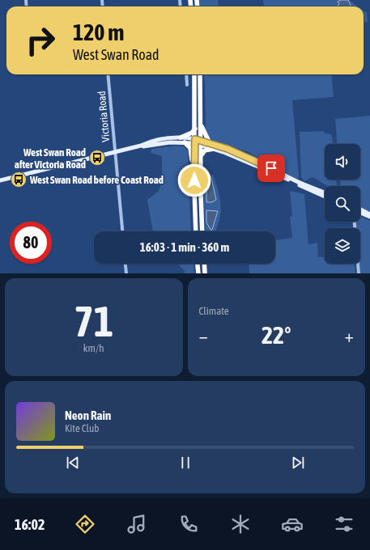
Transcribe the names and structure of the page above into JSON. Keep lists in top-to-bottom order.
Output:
{
  "streets": {
    "street": ["Victoria Road"]
  },
  "places": {
    "bus stop": ["West Swan Road after Victoria Road", "West Swan Road before Coast Road"]
  },
  "page": {
    "turn": ["120 m", "West Swan Road"],
    "limit": "80",
    "trip": "16:03 · 1 min · 360 m",
    "tile": [
      ["71", "km/h"],
      "Climate"
    ],
    "heat": ["−", "22°", "+"],
    "song": ["Neon Rain", "Kite Club"],
    "tabs": "16:02"
  }
}
